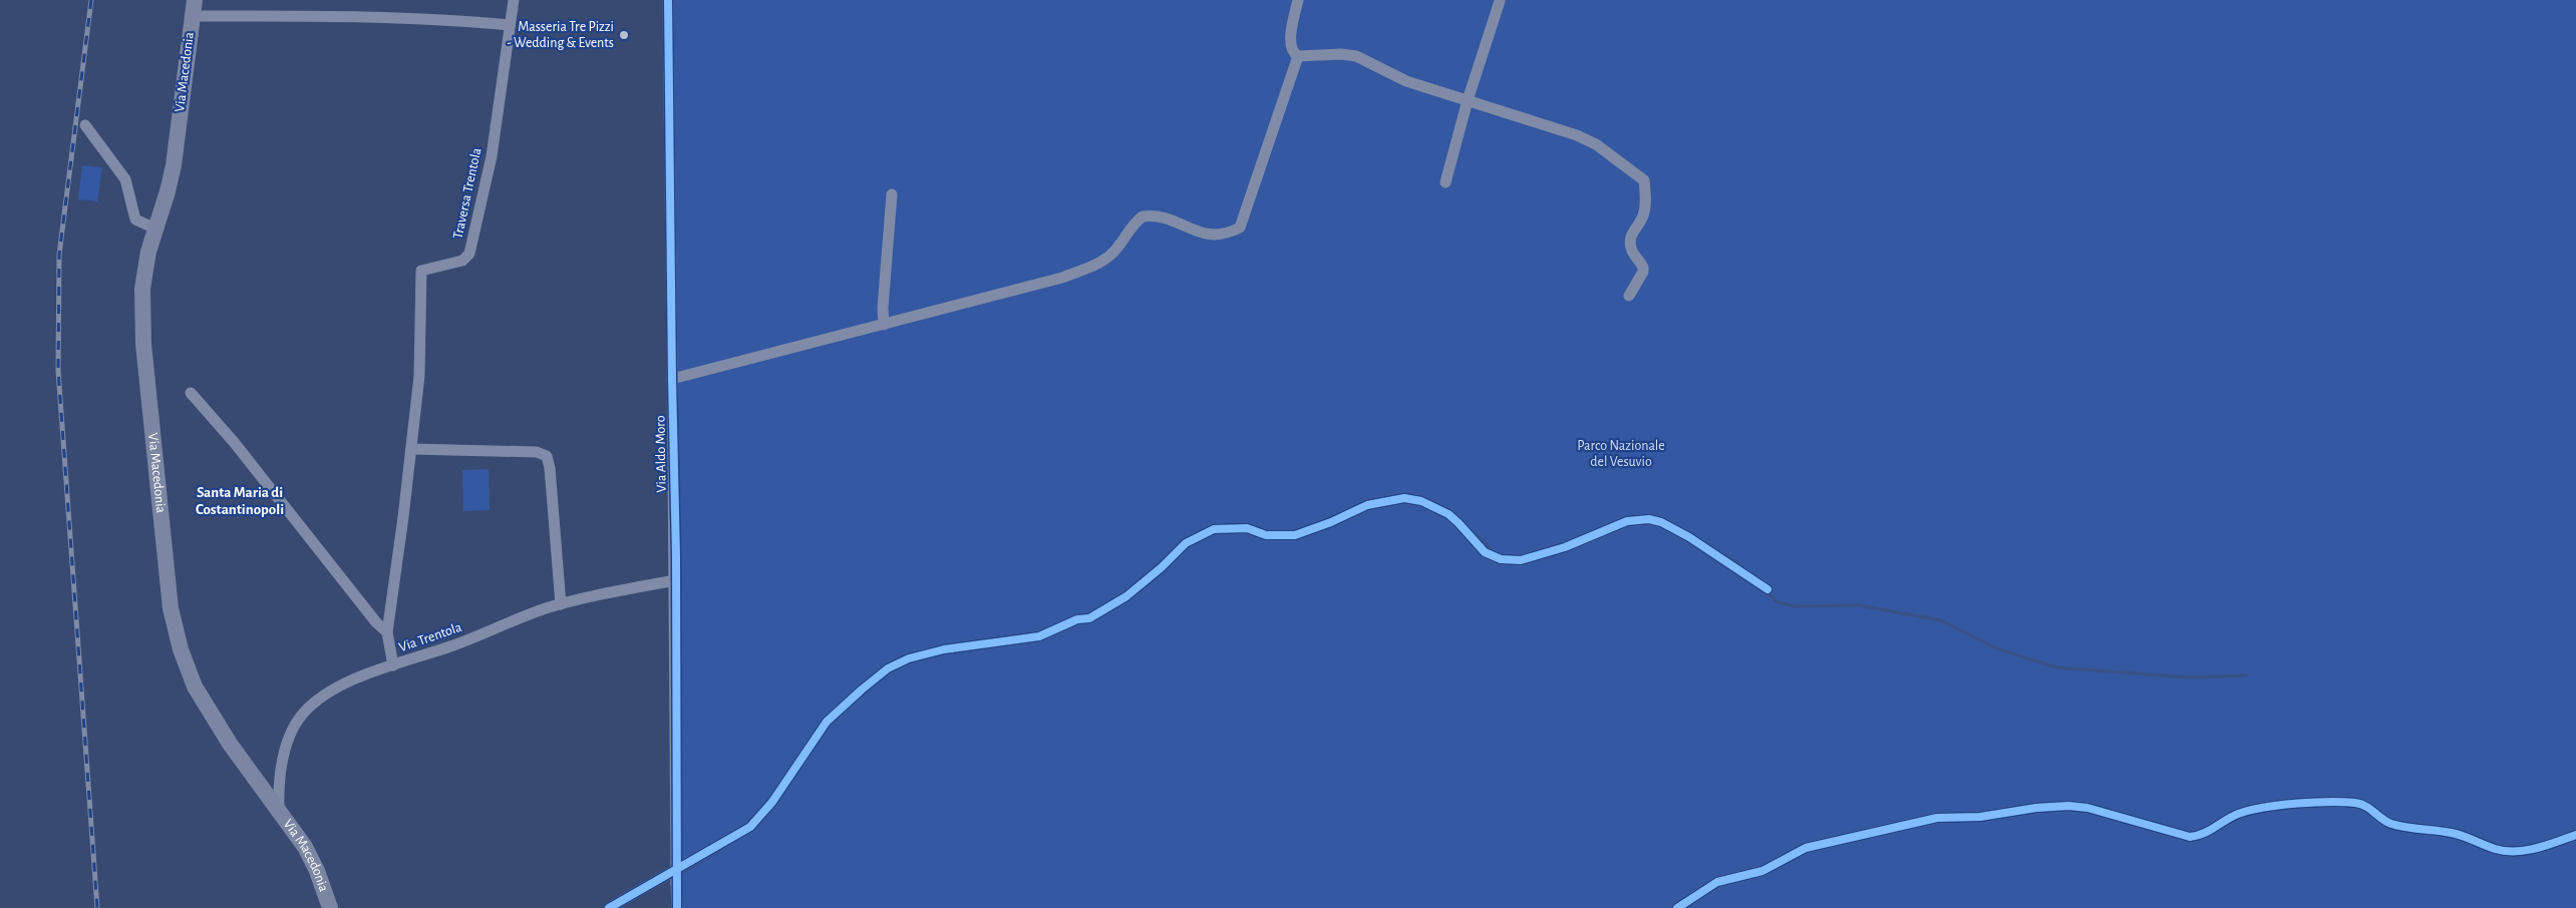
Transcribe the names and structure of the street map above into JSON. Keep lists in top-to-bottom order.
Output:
{
  "streets": {
    "main road": ["Via Macedonia"],
    "street": ["Traversa Trentola", "Via Aldo Moro", "Via Trentola"]
  },
  "crossings": [
    ["Via Macedonia", "Via Trentola"],
    ["Traversa Trentola", "Via Trentola"],
    ["Via Aldo Moro", "Via Trentola"]
  ],
  "districts": ["Santa Maria di Costantinopoli"],
  "parks": ["Parco Nazionale del Vesuvio"],
  "places": ["Masseria Tre Pizzi - Wedding & Events"]
}
